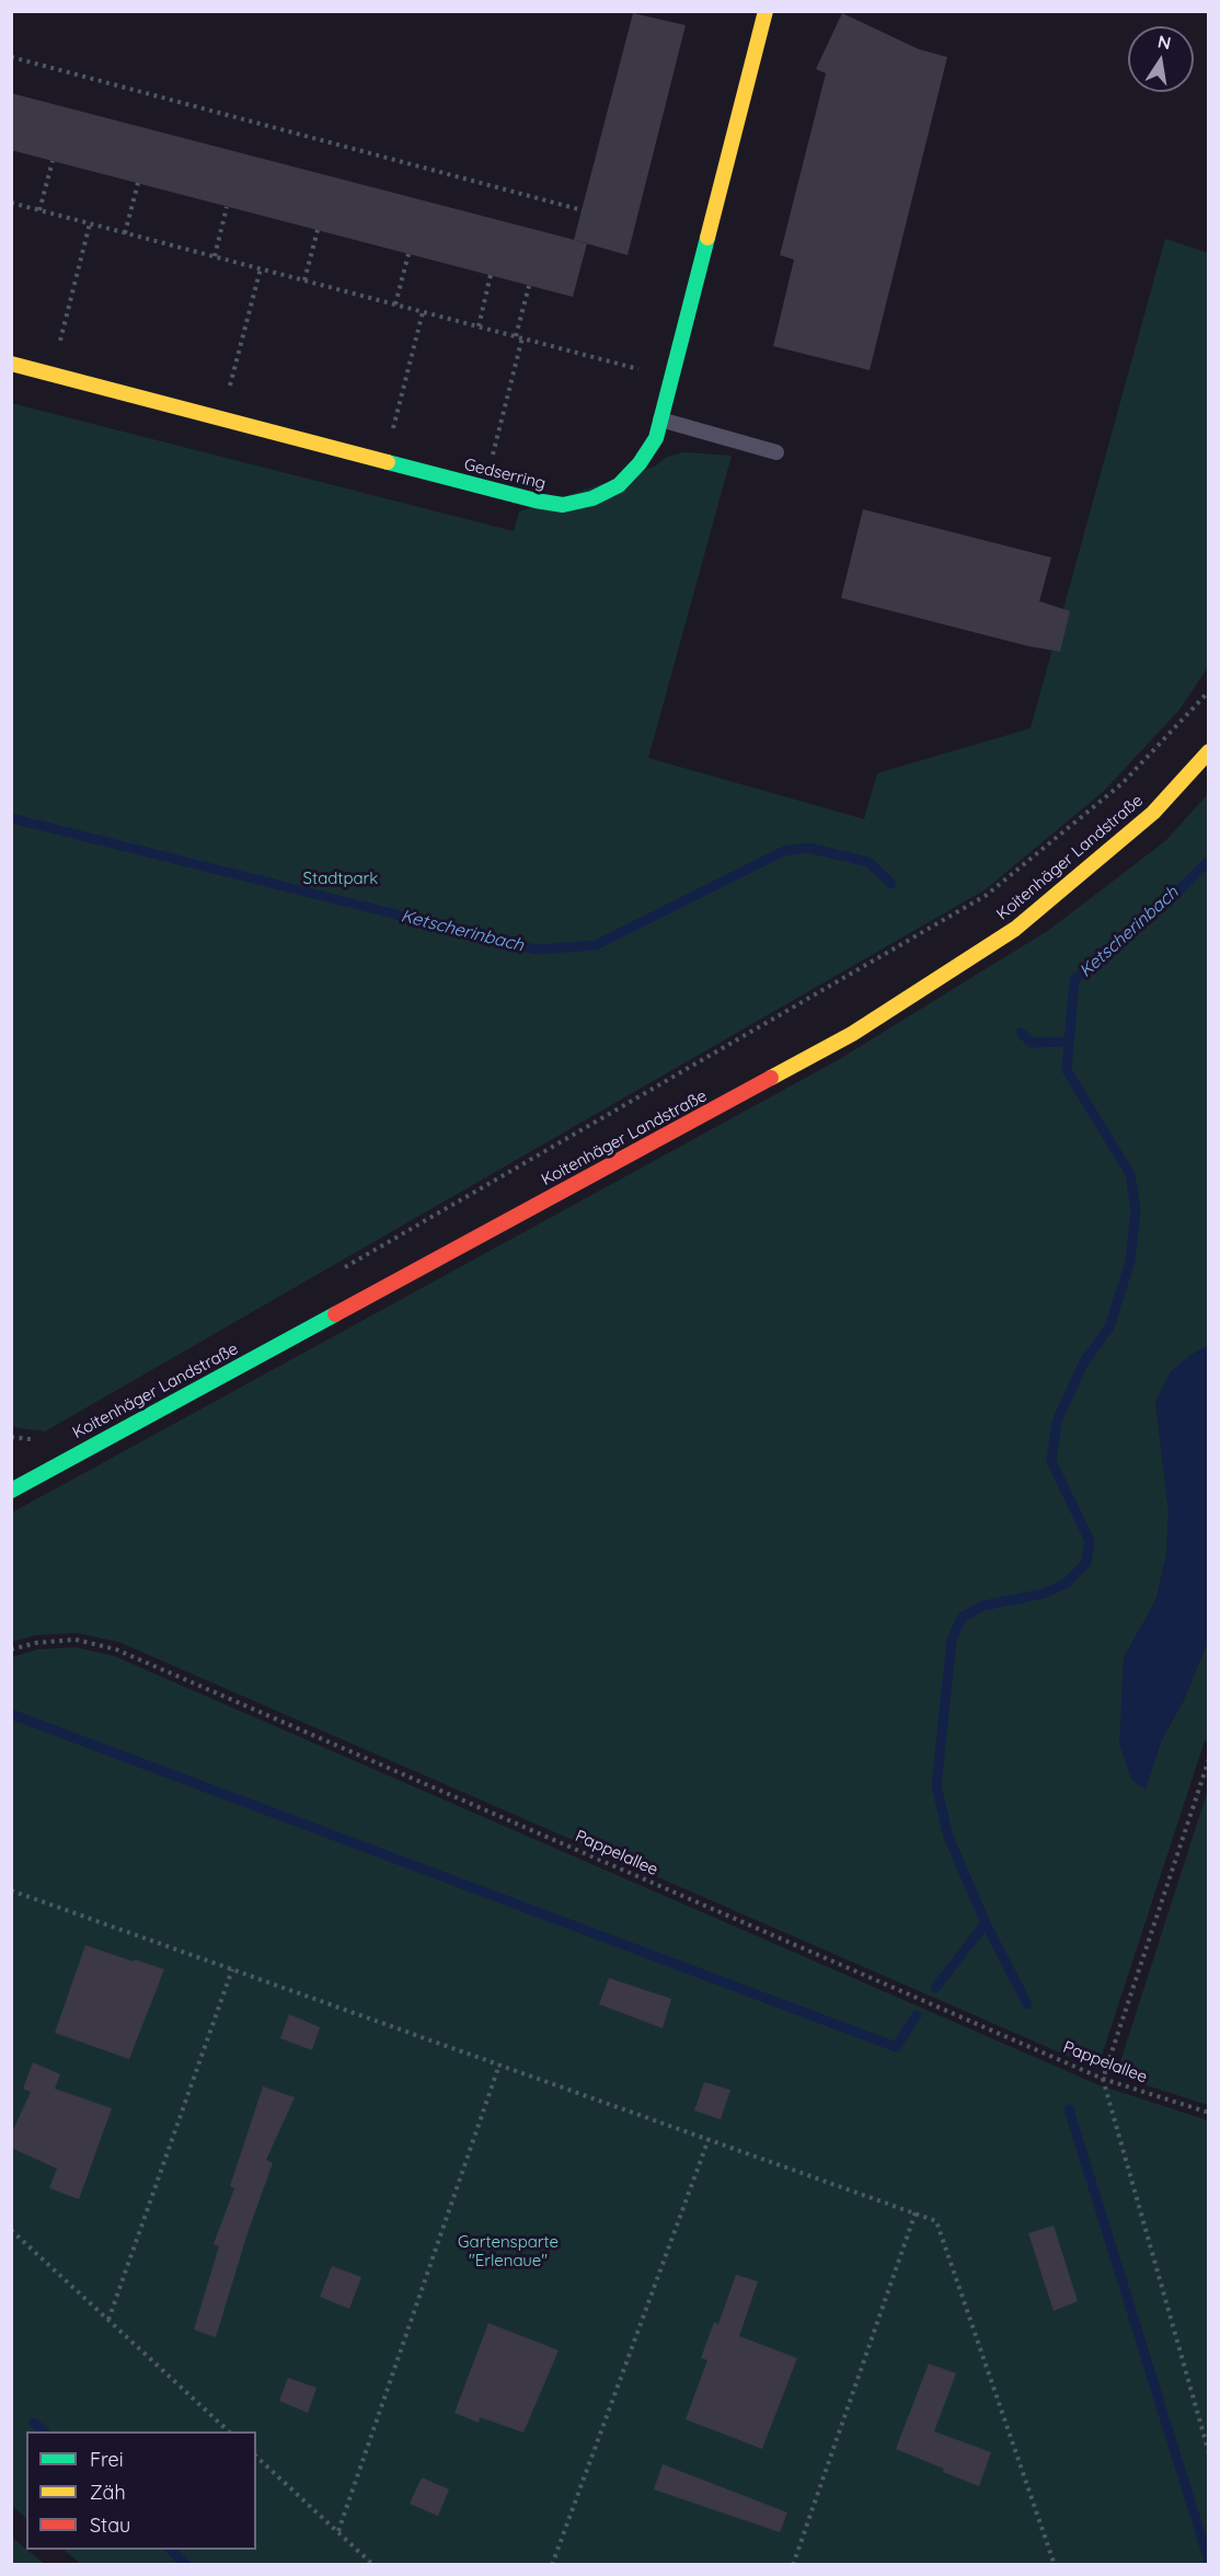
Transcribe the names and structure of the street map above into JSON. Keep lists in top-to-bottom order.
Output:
{
  "streets": {
    "main road": ["Gedserring", "Koitenhäger Landstraße"],
    "path": ["Pappelallee"]
  },
  "water": ["Ketscherinbach"],
  "parks": ["Stadtpark", "Gartensparte \"Erlenaue\""],
  "legend": ["Frei", "Zäh", "Stau"],
  "north": "top"
}
